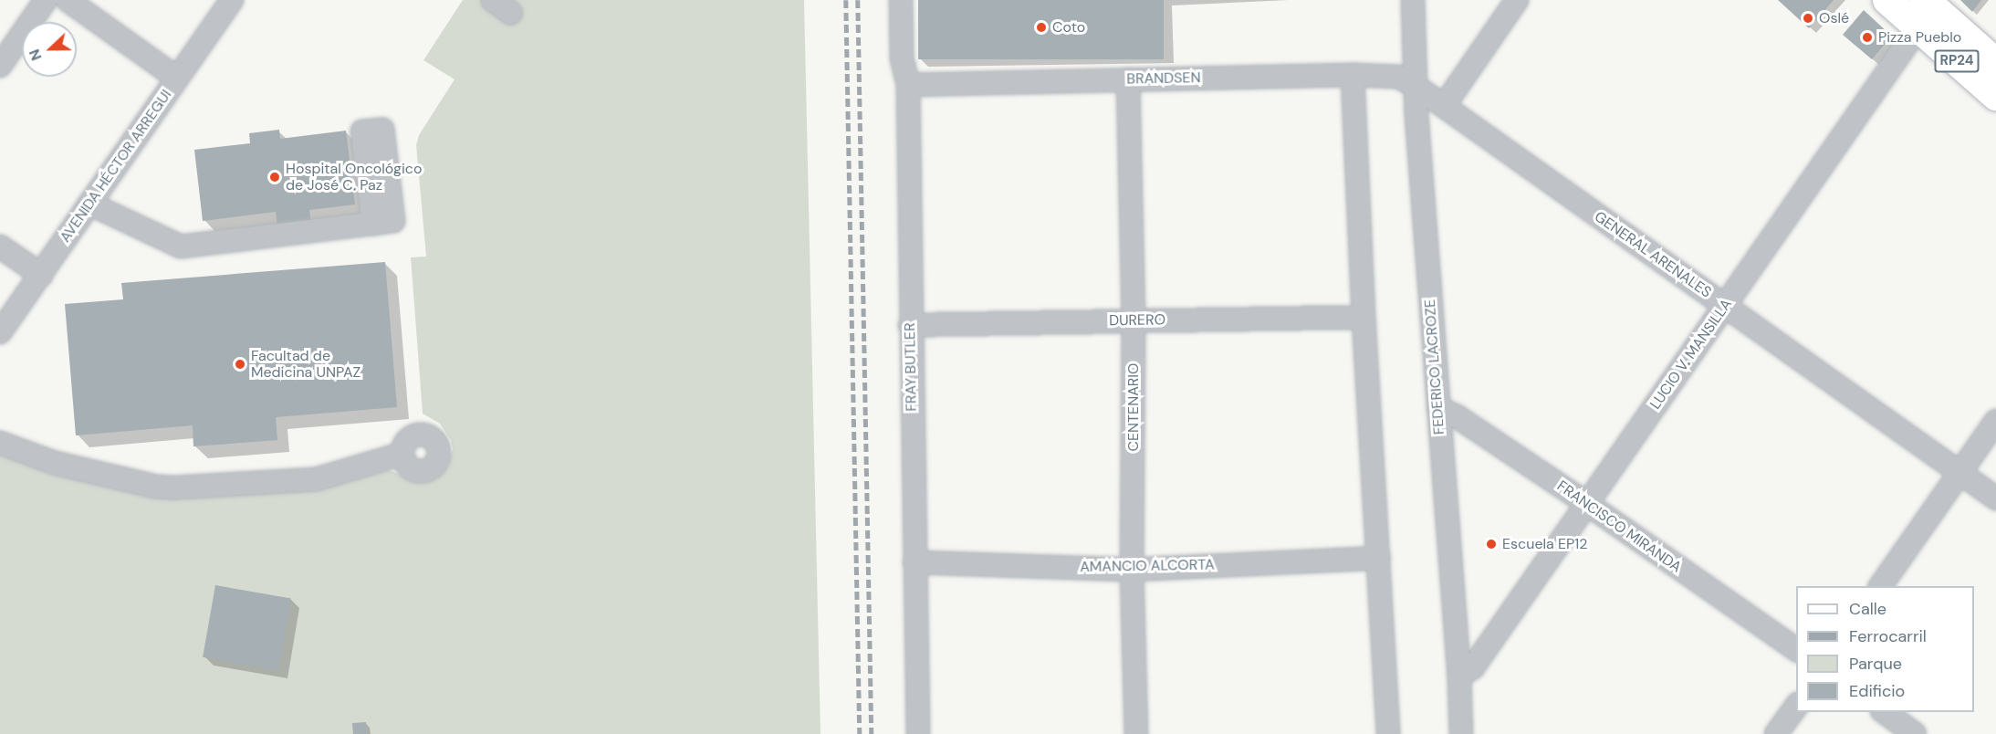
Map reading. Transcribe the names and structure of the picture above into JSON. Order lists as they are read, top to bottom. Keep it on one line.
{"streets":{"main road":["RP24"],"street":["BRANDSEN","AVENIDA HÉCTOR ARREGUI","GENERAL ARENALES","DURERO","LUCIO V. MANSILLA","FRAY BUTLER","FEDERICO LACROZE","CENTENARIO","FRANCISCO MIRANDA","AMANCIO ALCORTA"]},"crossings":[["RP24","LUCIO V. MANSILLA"],["BRANDSEN","GENERAL ARENALES"],["BRANDSEN","FRAY BUTLER"],["BRANDSEN","FEDERICO LACROZE"],["BRANDSEN","CENTENARIO"],["GENERAL ARENALES","LUCIO V. MANSILLA"],["GENERAL ARENALES","FEDERICO LACROZE"],["DURERO","FRAY BUTLER"],["DURERO","CENTENARIO"],["LUCIO V. MANSILLA","FEDERICO LACROZE"],["LUCIO V. MANSILLA","FRANCISCO MIRANDA"],["FRAY BUTLER","AMANCIO ALCORTA"],["FEDERICO LACROZE","FRANCISCO MIRANDA"],["CENTENARIO","AMANCIO ALCORTA"]],"places":["Oslé","Coto","Pizza Pueblo","Hospital Oncológico de José C. Paz","Facultad de Medicina UNPAZ","Escuela EP12"],"legend":["Calle","Ferrocarril","Parque","Edificio"],"north":"left"}
